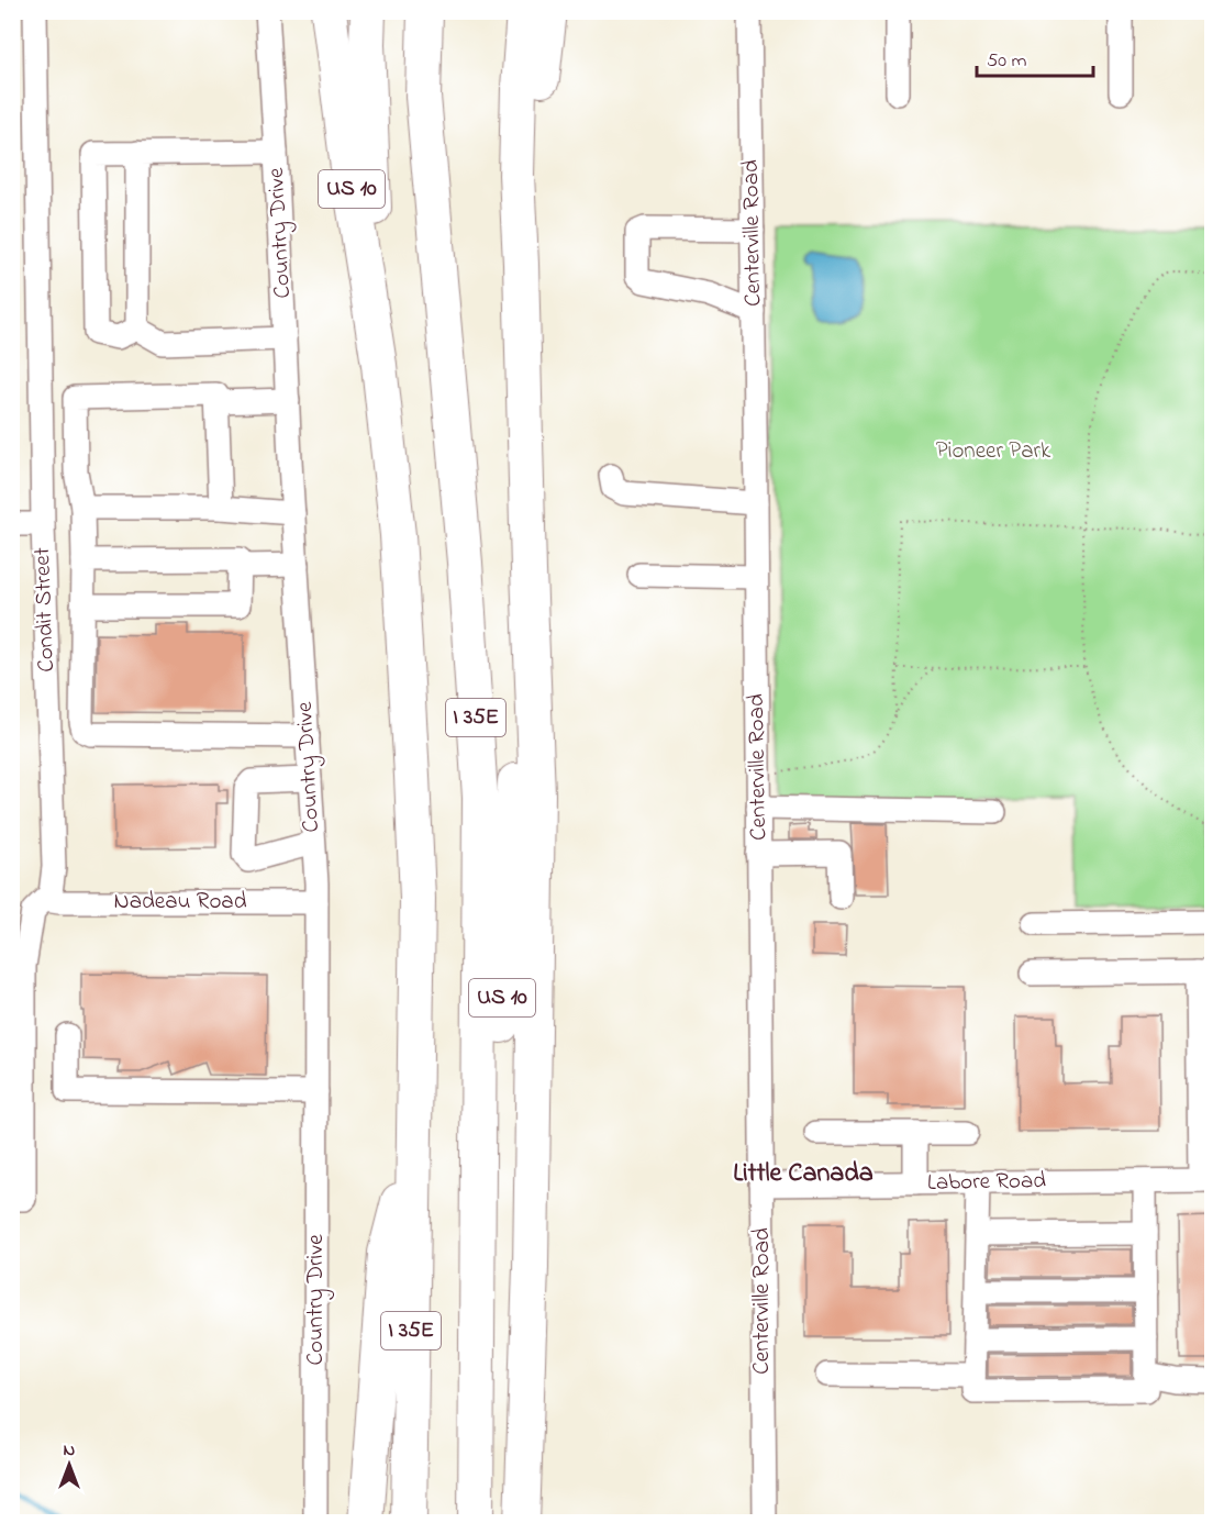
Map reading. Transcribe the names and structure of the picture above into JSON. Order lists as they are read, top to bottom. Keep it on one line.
{"streets":{"highway":["US 10","I 35E"],"street":["Country Drive","Centerville Road","Condit Street","Nadeau Road","Labore Road"]},"crossings":[["US 10","I 35E"],["Country Drive","Nadeau Road"],["Centerville Road","Labore Road"],["Condit Street","Nadeau Road"]],"districts":["Little Canada"],"parks":["Pioneer Park"],"scale_bar":"50 m","north":"top"}
